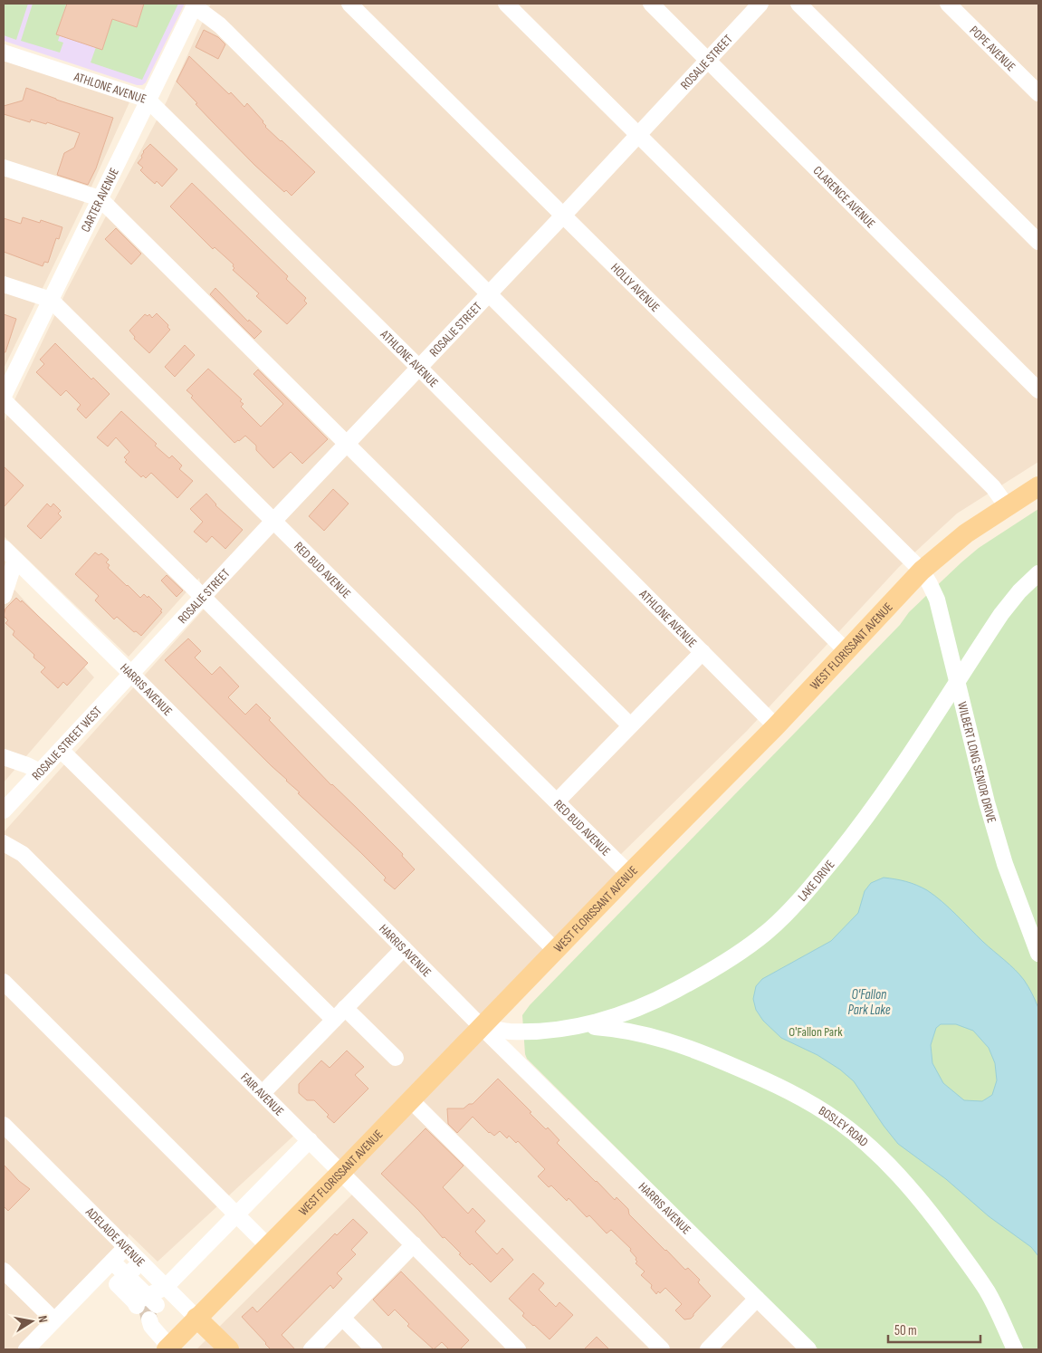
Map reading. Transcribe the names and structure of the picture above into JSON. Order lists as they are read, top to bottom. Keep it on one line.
{"streets":{"main road":["WEST FLORISSANT AVENUE","ADELAIDE AVENUE"],"street":["POPE AVENUE","ROSALIE STREET","ATHLONE AVENUE","CLARENCE AVENUE","CARTER AVENUE","HOLLY AVENUE","RED BUD AVENUE","HARRIS AVENUE","ROSALIE STREET WEST","WILBERT LONG SENIOR DRIVE","LAKE DRIVE","FAIR AVENUE","BOSLEY ROAD"]},"crossings":[["ROSALIE STREET","ATHLONE AVENUE"],["ROSALIE STREET","CLARENCE AVENUE"],["ROSALIE STREET","HOLLY AVENUE"],["ROSALIE STREET","RED BUD AVENUE"],["ROSALIE STREET","HARRIS AVENUE"],["ROSALIE STREET","ROSALIE STREET WEST"],["ATHLONE AVENUE","CARTER AVENUE"],["ATHLONE AVENUE","WEST FLORISSANT AVENUE"],["CARTER AVENUE","RED BUD AVENUE"],["HOLLY AVENUE","WEST FLORISSANT AVENUE"],["HOLLY AVENUE","WILBERT LONG SENIOR DRIVE"],["RED BUD AVENUE","WEST FLORISSANT AVENUE"],["WEST FLORISSANT AVENUE","HARRIS AVENUE"],["WEST FLORISSANT AVENUE","WILBERT LONG SENIOR DRIVE"],["WEST FLORISSANT AVENUE","LAKE DRIVE"],["WEST FLORISSANT AVENUE","FAIR AVENUE"],["WEST FLORISSANT AVENUE","ADELAIDE AVENUE"],["HARRIS AVENUE","ROSALIE STREET WEST"],["HARRIS AVENUE","LAKE DRIVE"],["WILBERT LONG SENIOR DRIVE","LAKE DRIVE"],["LAKE DRIVE","BOSLEY ROAD"]],"water":["O'Fallon Park Lake"],"parks":["O'Fallon Park"],"scale_bar":"50 m","north":"right"}
